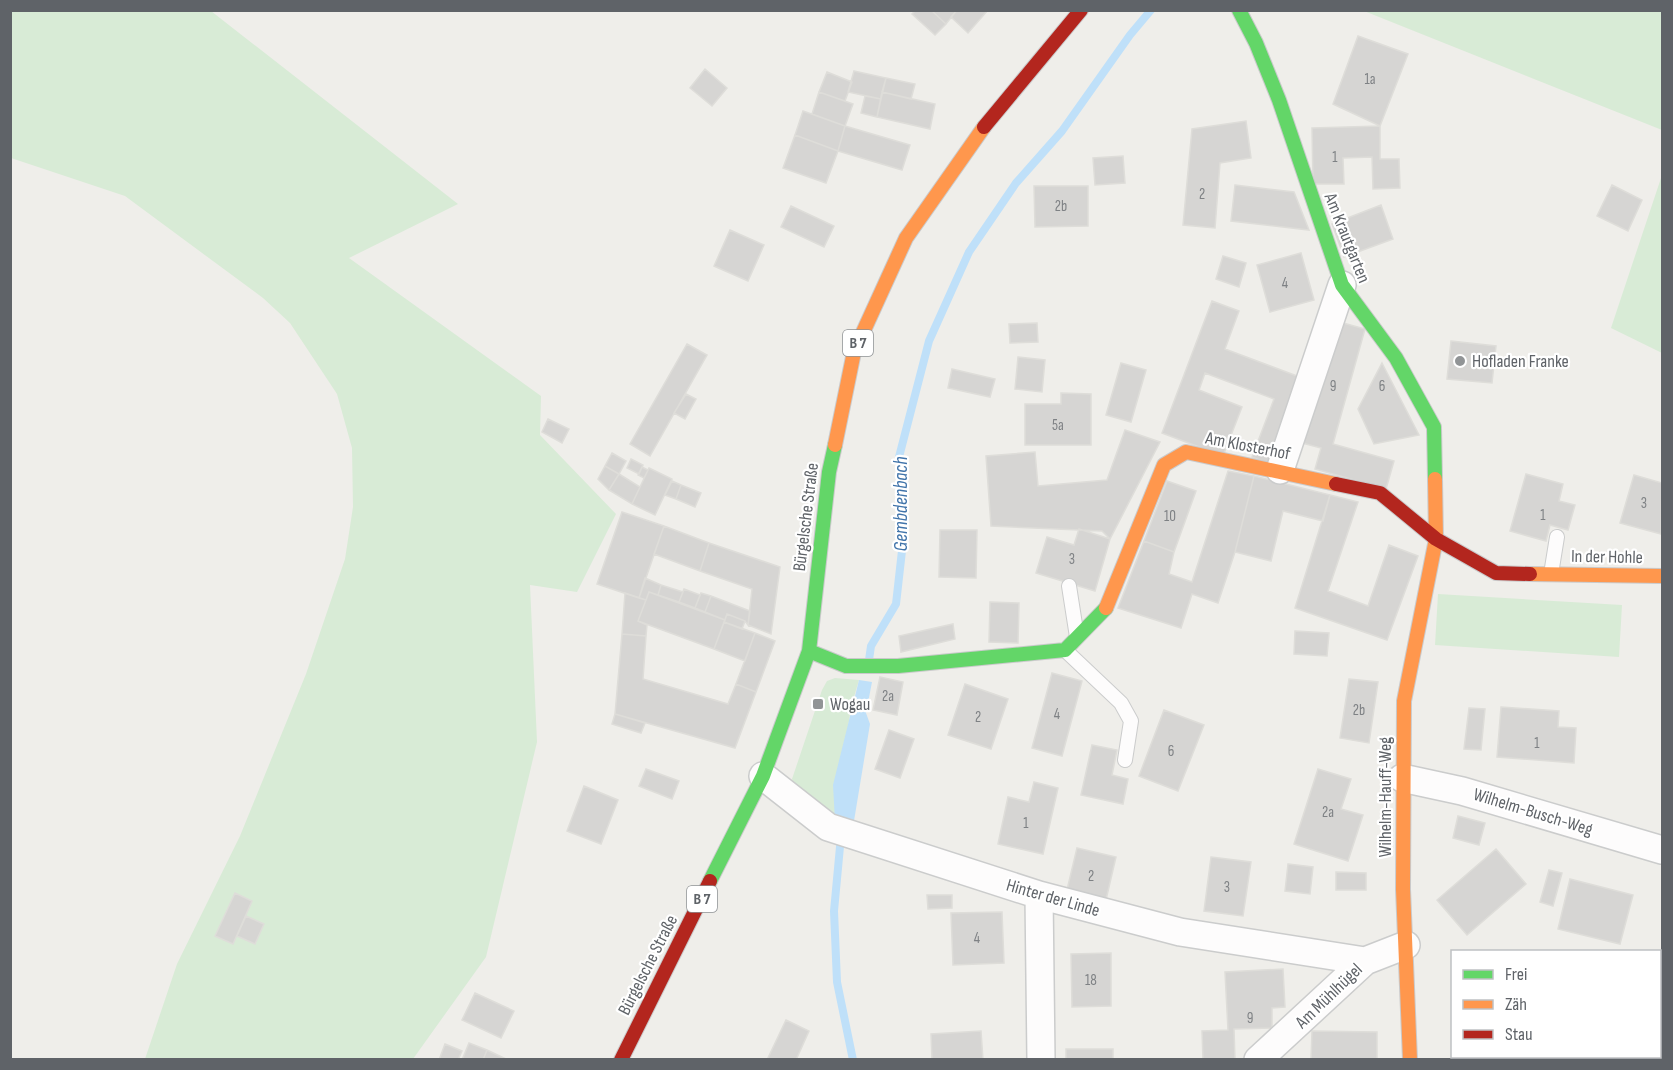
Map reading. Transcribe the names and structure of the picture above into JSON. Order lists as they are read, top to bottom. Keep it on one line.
{"streets":{"street":["Am Krautgarten","B 7","Am Klosterhof","Bürgelsche Straße","In der Hohle","Wilhelm-Hauff-Weg","Wilhelm-Busch-Weg","Hinter der Linde","Am Mühlhügel"]},"crossings":[["Am Krautgarten","Am Klosterhof"],["Am Krautgarten","In der Hohle"],["Am Krautgarten","Wilhelm-Hauff-Weg"],["Am Klosterhof","In der Hohle"],["Am Klosterhof","Wilhelm-Hauff-Weg"],["Bürgelsche Straße","Hinter der Linde"],["In der Hohle","Wilhelm-Hauff-Weg"],["Wilhelm-Hauff-Weg","Wilhelm-Busch-Weg"],["Wilhelm-Hauff-Weg","Am Mühlhügel"],["Hinter der Linde","Am Mühlhügel"]],"water":["Gembdenbach"],"places":{"other":["Hofladen Franke"],"transit":["Wogau"]},"house_numbers":["1a","1","2","2b","4","9","6","5a","3","1","10","3","2a","2b","4","2","1","6","2a","1","2","3","4","18","9"],"legend":["Frei","Zäh","Stau"]}
